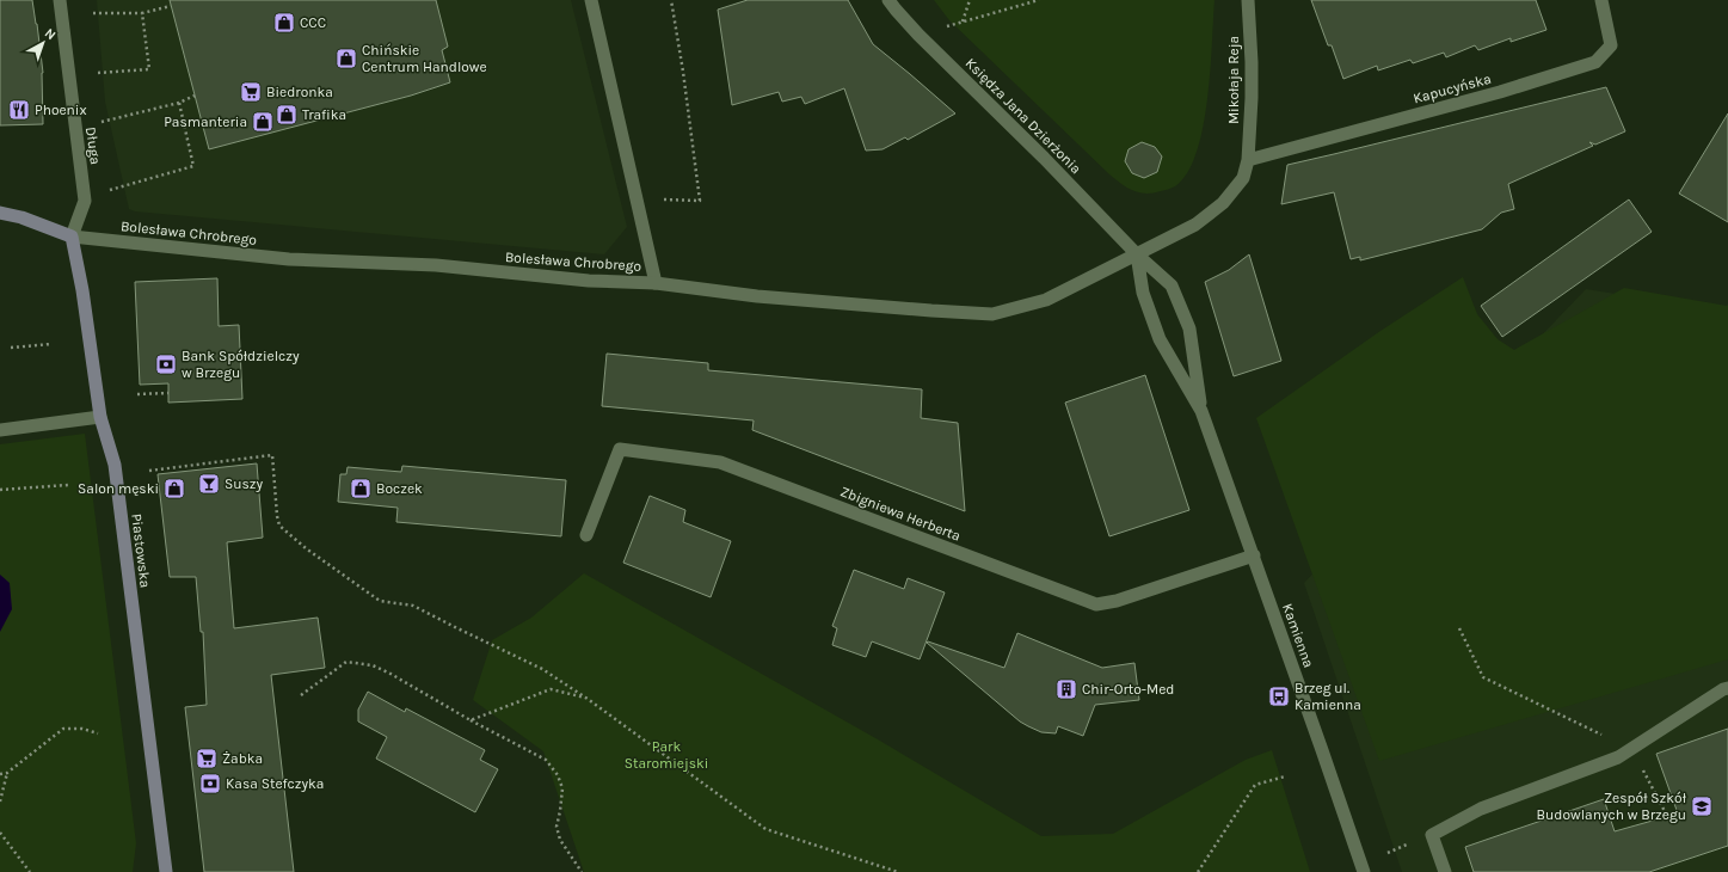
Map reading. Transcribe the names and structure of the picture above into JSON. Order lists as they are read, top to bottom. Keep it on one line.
{"streets":{"main road":["Bolesława Chrobrego","Piastowska"],"street":["Mikołaja Reja","Kapucyńska","Księdza Jana Dzierżonia","Długa","Zbigniewa Herberta","Kamienna"]},"crossings":[["Mikołaja Reja","Kapucyńska"],["Mikołaja Reja","Księdza Jana Dzierżonia"],["Mikołaja Reja","Bolesława Chrobrego"],["Mikołaja Reja","Kamienna"],["Księdza Jana Dzierżonia","Bolesława Chrobrego"],["Księdza Jana Dzierżonia","Kamienna"],["Długa","Bolesława Chrobrego"],["Długa","Piastowska"],["Bolesława Chrobrego","Piastowska"],["Bolesława Chrobrego","Kamienna"],["Zbigniewa Herberta","Kamienna"]],"parks":["Park Staromiejski"],"places":{"shop":["CCC","Chińskie Centrum Handlowe","Trafika","Pasmanteria","Salon męski","Boczek"],"supermarket":["Biedronka","Żabka"],"restaurant":["Phoenix"],"bank":["Bank Spółdzielczy w Brzegu","Kasa Stefczyka"],"bar":["Suszy"],"building":["Chir-Orto-Med"],"bus stop":["Brzeg ul. Kamienna"],"school or university":["Zespół Szkół Budowlanych w Brzegu"]},"north":"top right"}
